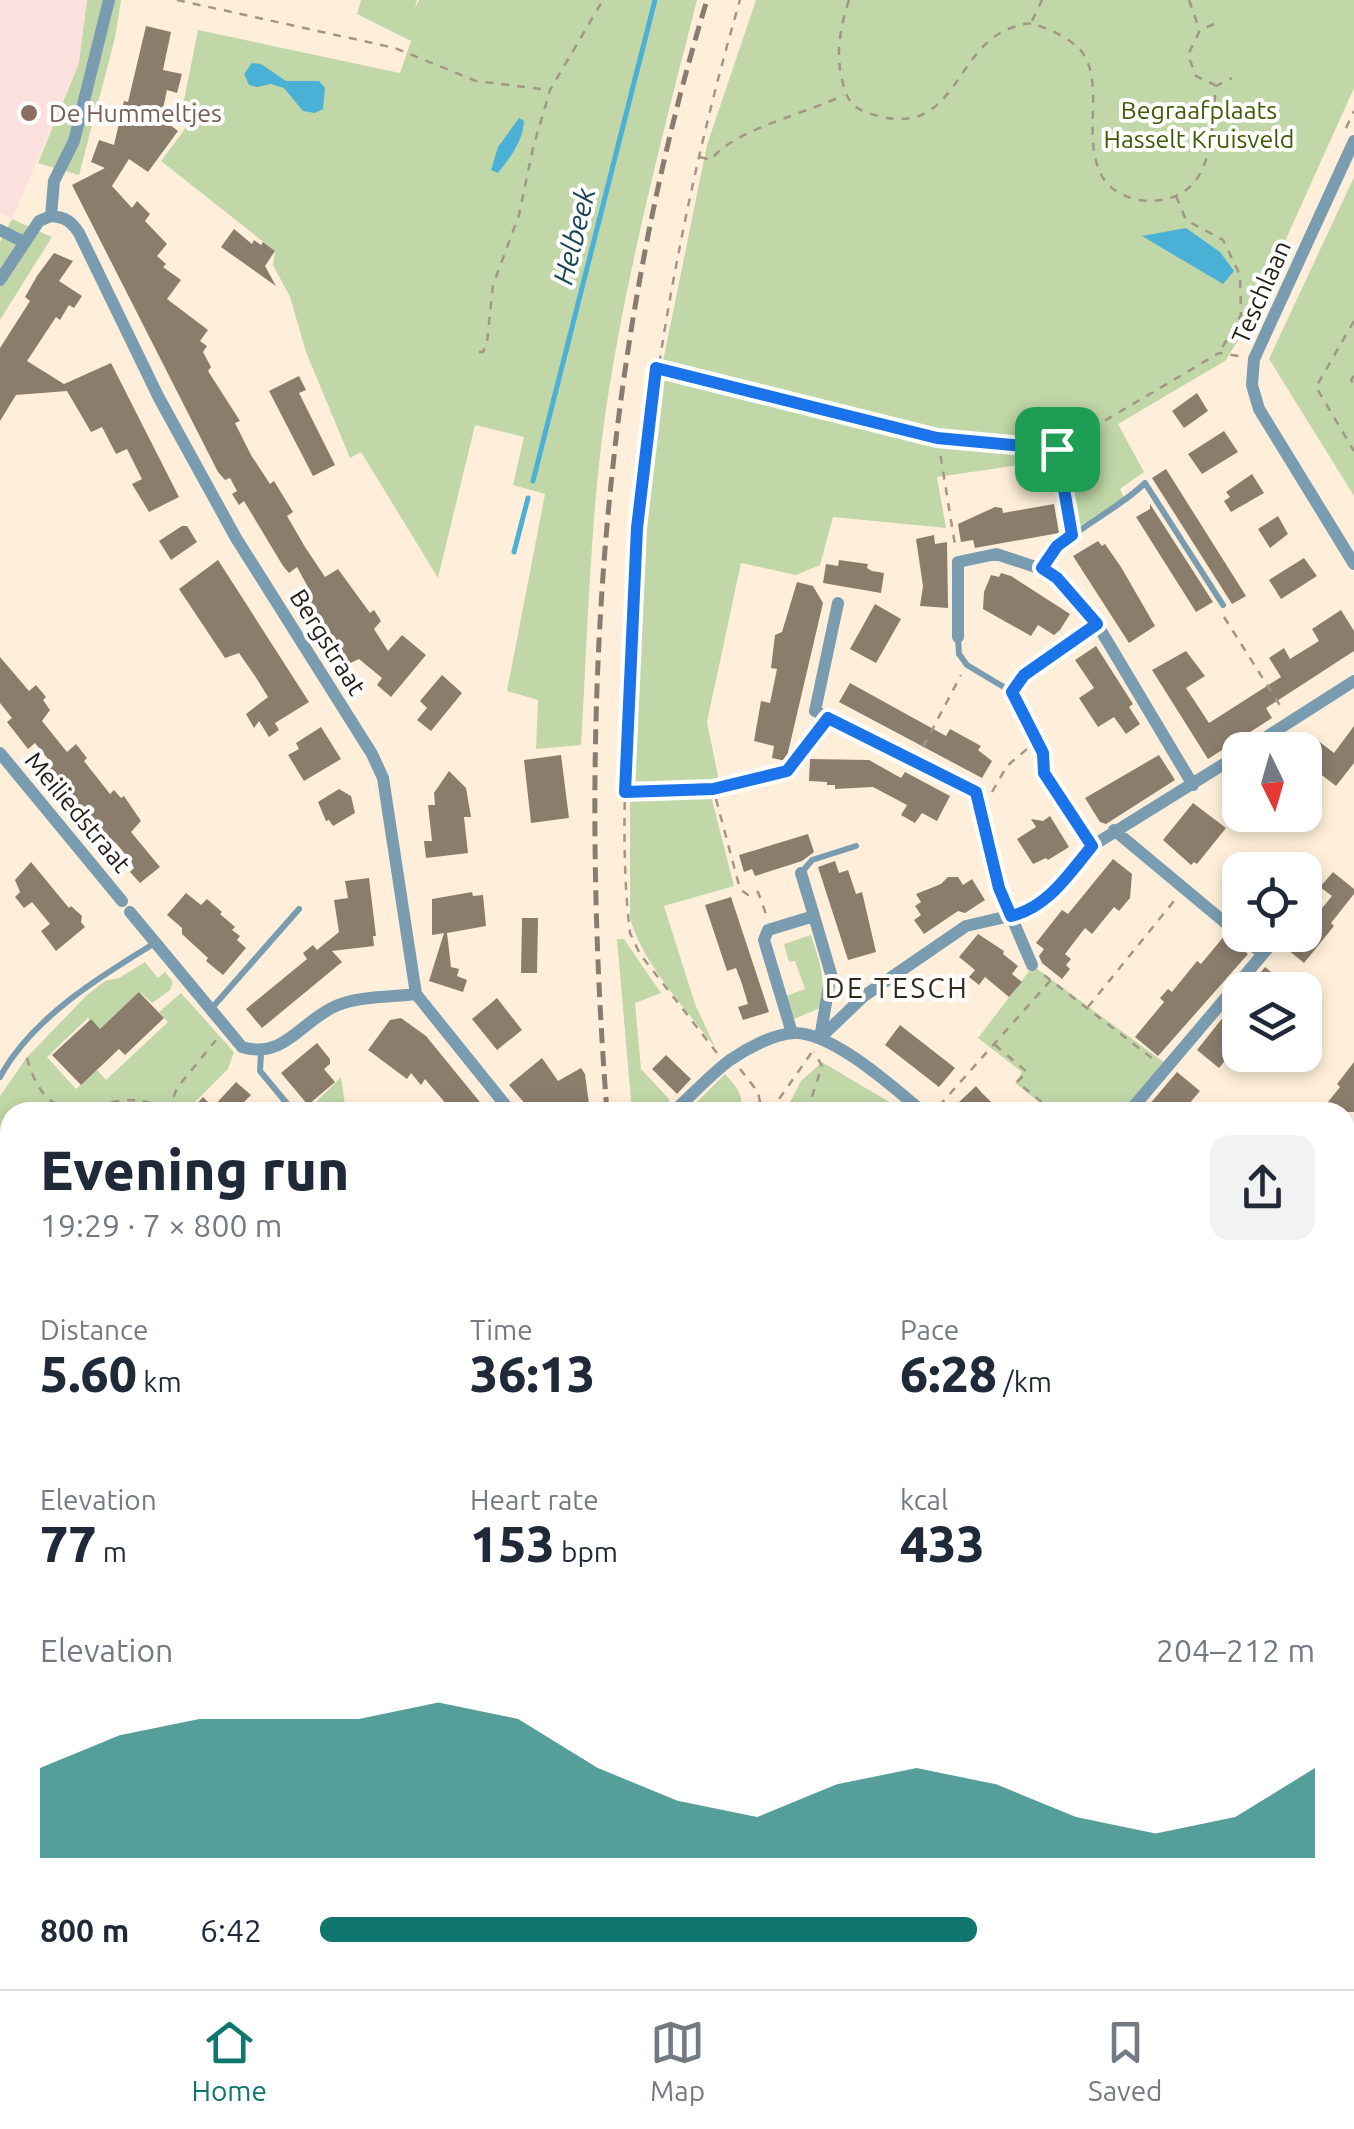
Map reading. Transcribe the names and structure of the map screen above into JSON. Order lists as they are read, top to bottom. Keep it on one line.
{"streets":{"street":["Teschlaan","Bergstraat","Meiliedstraat"]},"districts":["DE TESCH"],"water":["Helbeek"],"parks":["Begraafplaats Hasselt Kruisveld"],"places":["De Hummeltjes"],"north":"bottom","page":{"heading":["Evening run","19:29 · 7 × 800 m"],"stats":[["Distance","5.60 km"],["Time","36:13"],["Pace","6:28 /km"],["Elevation","77 m"],["Heart rate","153 bpm"],["kcal","433"]],"chart":["Elevation","204–212 m"],"list":[{"name":"800 m","note":"6:42"}],"tabs":["Home","Map","Saved"]}}
